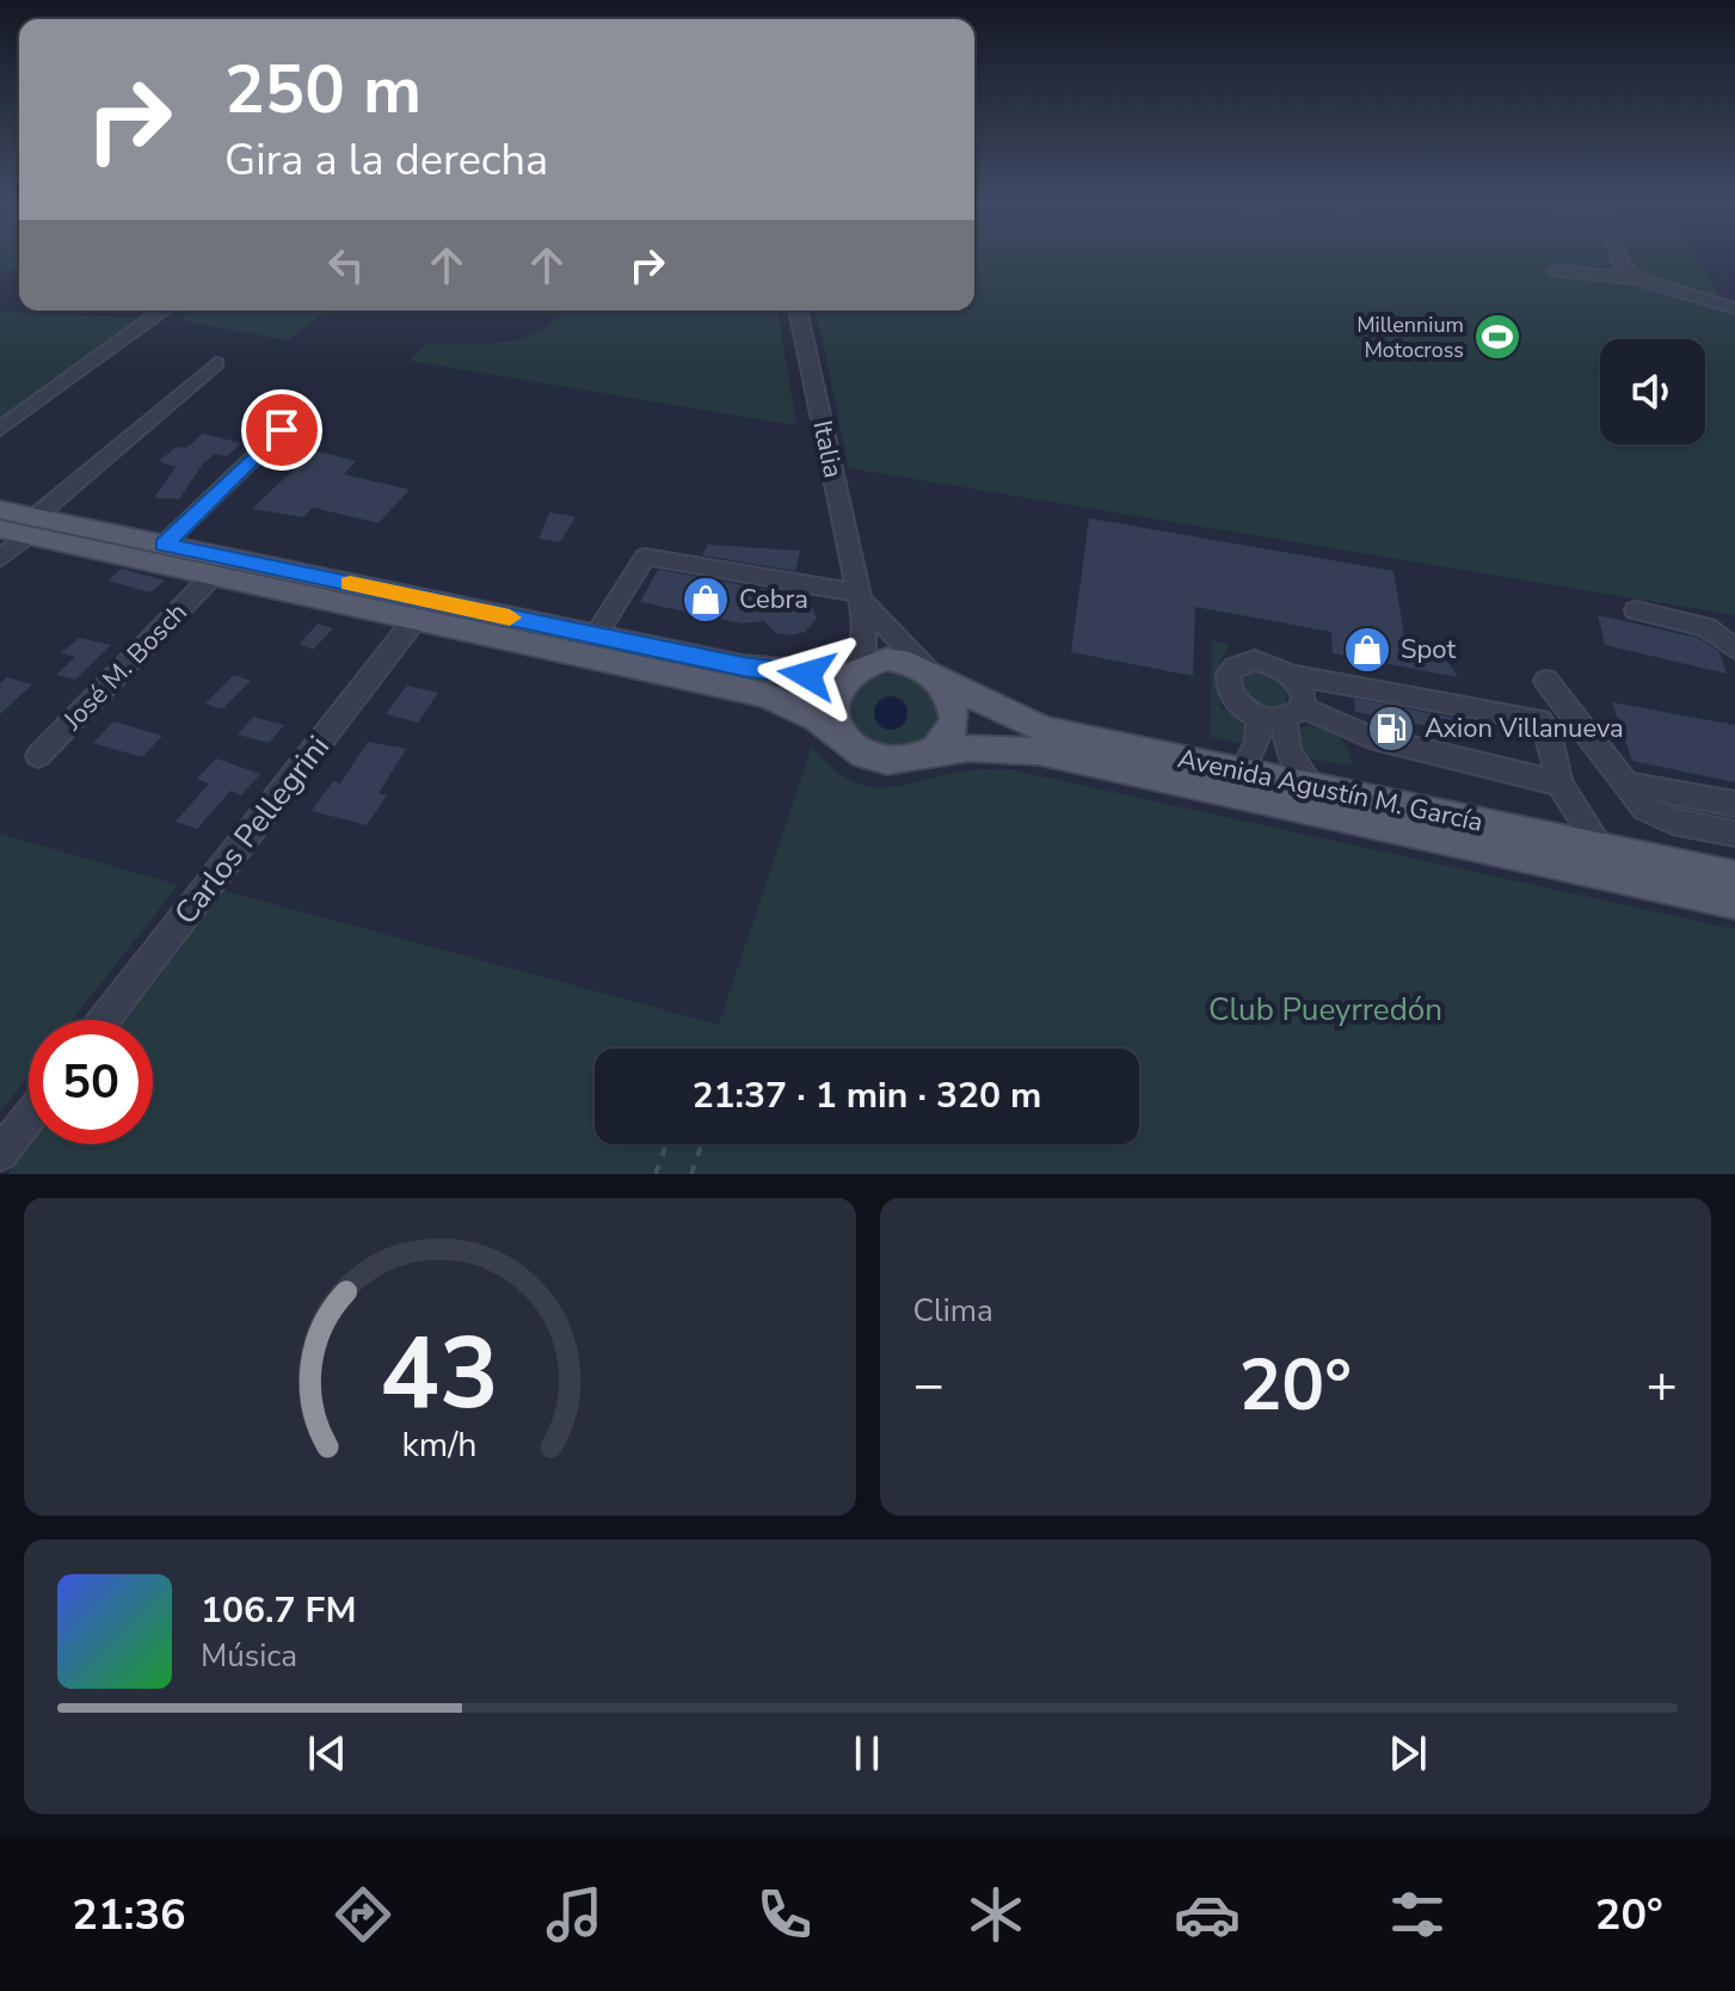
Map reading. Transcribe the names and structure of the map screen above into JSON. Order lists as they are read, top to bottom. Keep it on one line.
{"streets":{"main road":["Avenida Agustín M. García"],"street":["Italia","José M. Bosch","Carlos Pellegrini"]},"crossings":[["Italia","Avenida Agustín M. García"]],"parks":["Club Pueyrredón"],"places":{"sports":["Millennium Motocross"],"shop":["Cebra","Spot"],"fuel station":["Axion Villanueva"]},"page":{"turn":["250 m","Gira a la derecha"],"limit":"50","trip":"21:37 · 1 min · 320 m","tile":"Clima","heat":["−","20°","+"],"song":["106.7 FM","Música"],"tabs":["21:36","20°"],"gauge":["43","km/h"]}}
